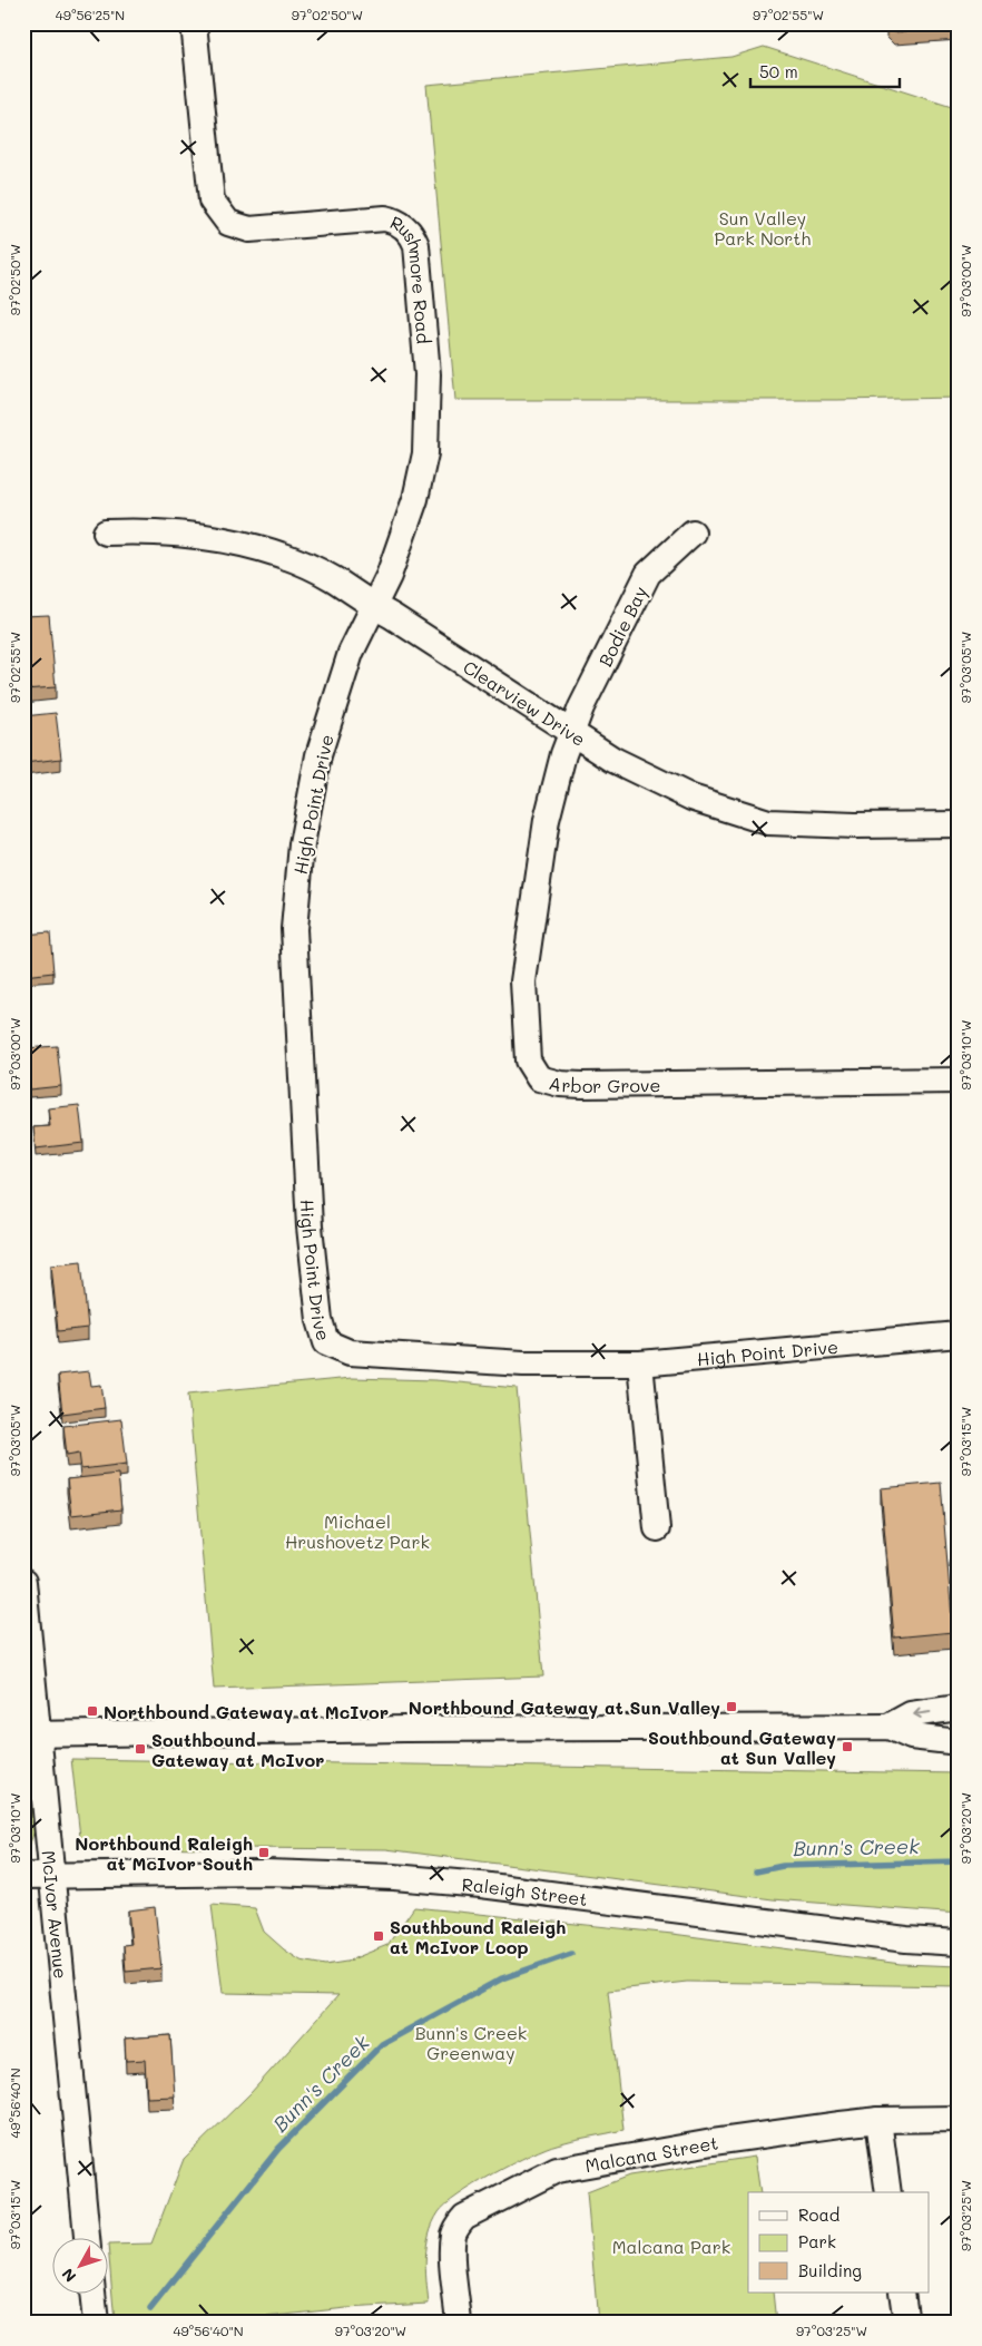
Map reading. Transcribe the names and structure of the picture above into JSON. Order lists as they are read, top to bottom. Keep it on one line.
{"streets":{"street":["Rushmore Road","Bodie Bay","Clearview Drive","High Point Drive","Arbor Grove","Raleigh Street","McIvor Avenue","Malcana Street"]},"crossings":[["Rushmore Road","Clearview Drive"],["Rushmore Road","High Point Drive"],["Bodie Bay","Clearview Drive"],["Bodie Bay","Arbor Grove"],["Clearview Drive","High Point Drive"],["Clearview Drive","Arbor Grove"],["Raleigh Street","McIvor Avenue"]],"water":["Bunn's Creek"],"parks":["Sun Valley Park North","Michael Hrushovetz Park","Bunn's Creek Greenway","Malcana Park"],"places":{"transit":["Northbound Gateway at Sun Valley","Northbound Gateway at McIvor","Southbound Gateway at Sun Valley","Southbound Gateway at McIvor","Northbound Raleigh at McIvor South","Southbound Raleigh at McIvor Loop"]},"legend":["Road","Park","Building"],"scale_bar":"50 m","north":"bottom left","coordinates":["49°56'25\"N","97°02'50\"W","97°02'55\"W","97°03'00\"W","97°03'05\"W","97°03'10\"W","97°03'15\"W","97°03'20\"W","49°56'40\"N","97°03'25\"W"]}
